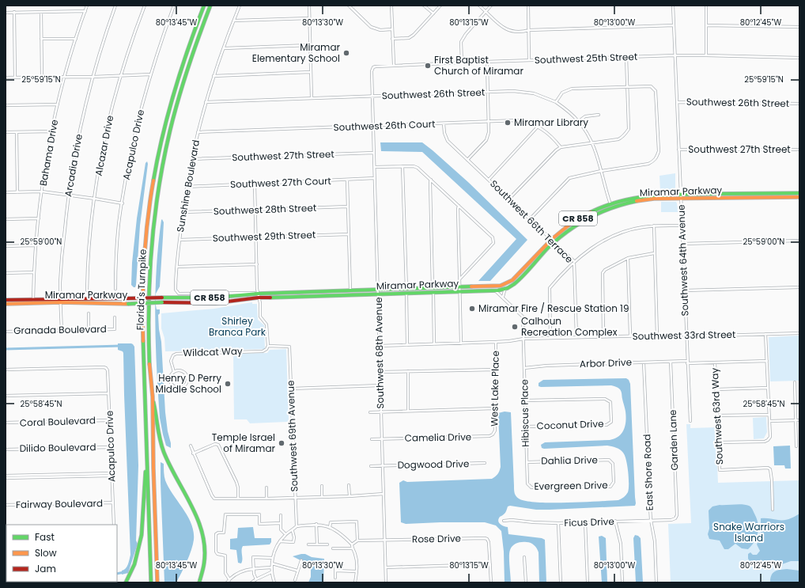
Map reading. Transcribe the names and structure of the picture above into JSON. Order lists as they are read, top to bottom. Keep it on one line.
{"streets":{"main road":["Miramar Parkway","CR 858","Florida's Turnpike"],"street":["Southwest 25th Street","Southwest 26th Street","Southwest 26th Court","Acapulco Drive","Alcazar Drive","Southwest 27th Street","Bahama Drive","Arcadia Drive","Southwest 27th Court","Sunshine Boulevard","Southwest 28th Street","Southwest 66th Terrace","Southwest 29th Street","Southwest 64th Avenue","Granada Boulevard","Southwest 33rd Street","Wildcat Way","Southwest 68th Avenue","Arbor Drive","West Lake Place","Hibiscus Place","Southwest 63rd Way","Coral Boulevard","Coconut Drive","Southwest 69th Avenue","Camelia Drive","Garden Lane","Dilido Boulevard","Dahlia Drive","Dogwood Drive","East Shore Road","Evergreen Drive","Fairway Boulevard","Ficus Drive","Rose Drive"]},"crossings":[["Southwest 25th Street","Southwest 64th Avenue"],["Southwest 25th Street","Southwest 68th Avenue"],["Southwest 26th Street","Sunshine Boulevard"],["Southwest 26th Street","Miramar Parkway"],["Southwest 26th Street","Southwest 64th Avenue"],["Southwest 26th Street","Southwest 68th Avenue"],["Southwest 26th Court","Sunshine Boulevard"],["Southwest 26th Court","Southwest 66th Terrace"],["Southwest 26th Court","Southwest 68th Avenue"],["Acapulco Drive","Coral Boulevard"],["Acapulco Drive","Dilido Boulevard"],["Acapulco Drive","Fairway Boulevard"],["Southwest 27th Street","Sunshine Boulevard"],["Southwest 27th Street","Southwest 64th Avenue"],["Southwest 27th Street","Southwest 68th Avenue"],["Bahama Drive","Miramar Parkway"],["Arcadia Drive","Miramar Parkway"],["Arcadia Drive","Granada Boulevard"],["Southwest 27th Court","Sunshine Boulevard"],["Southwest 27th Court","Southwest 68th Avenue"],["Sunshine Boulevard","Miramar Parkway"],["Sunshine Boulevard","Southwest 28th Street"],["Sunshine Boulevard","Southwest 29th Street"],["Miramar Parkway","Southwest 66th Terrace"],["Miramar Parkway","Southwest 64th Avenue"],["Miramar Parkway","Southwest 68th Avenue"],["Miramar Parkway","Hibiscus Place"],["Southwest 66th Terrace","Southwest 33rd Street"],["Southwest 64th Avenue","Southwest 33rd Street"],["Southwest 64th Avenue","Arbor Drive"],["Southwest 33rd Street","Southwest 68th Avenue"],["Southwest 33rd Street","West Lake Place"],["Southwest 33rd Street","Hibiscus Place"],["Wildcat Way","Southwest 69th Avenue"],["Southwest 68th Avenue","Camelia Drive"],["Southwest 68th Avenue","Dogwood Drive"],["Southwest 68th Avenue","Rose Drive"],["Arbor Drive","Hibiscus Place"],["Arbor Drive","Southwest 63rd Way"],["Arbor Drive","Garden Lane"],["Arbor Drive","East Shore Road"],["West Lake Place","Camelia Drive"],["Hibiscus Place","Coconut Drive"],["Hibiscus Place","Dahlia Drive"],["Hibiscus Place","Evergreen Drive"],["Garden Lane","Ficus Drive"],["Dahlia Drive","Evergreen Drive"],["East Shore Road","Ficus Drive"]],"parks":["Shirley Branca Park","Snake Warriors Island"],"places":["Miramar Elementary School","First Baptist Church of Miramar","Miramar Library","Miramar Fire / Rescue Station 19","Calhoun Recreation Complex","Henry D Perry Middle School","Temple Israel of Miramar"],"legend":["Fast","Slow","Jam"],"coordinates":["80°13'45\"W","80°13'30\"W","80°13'15\"W","80°13'00\"W","80°12'45\"W","25°59'15\"N","25°59'00\"N","25°58'45\"N"]}
